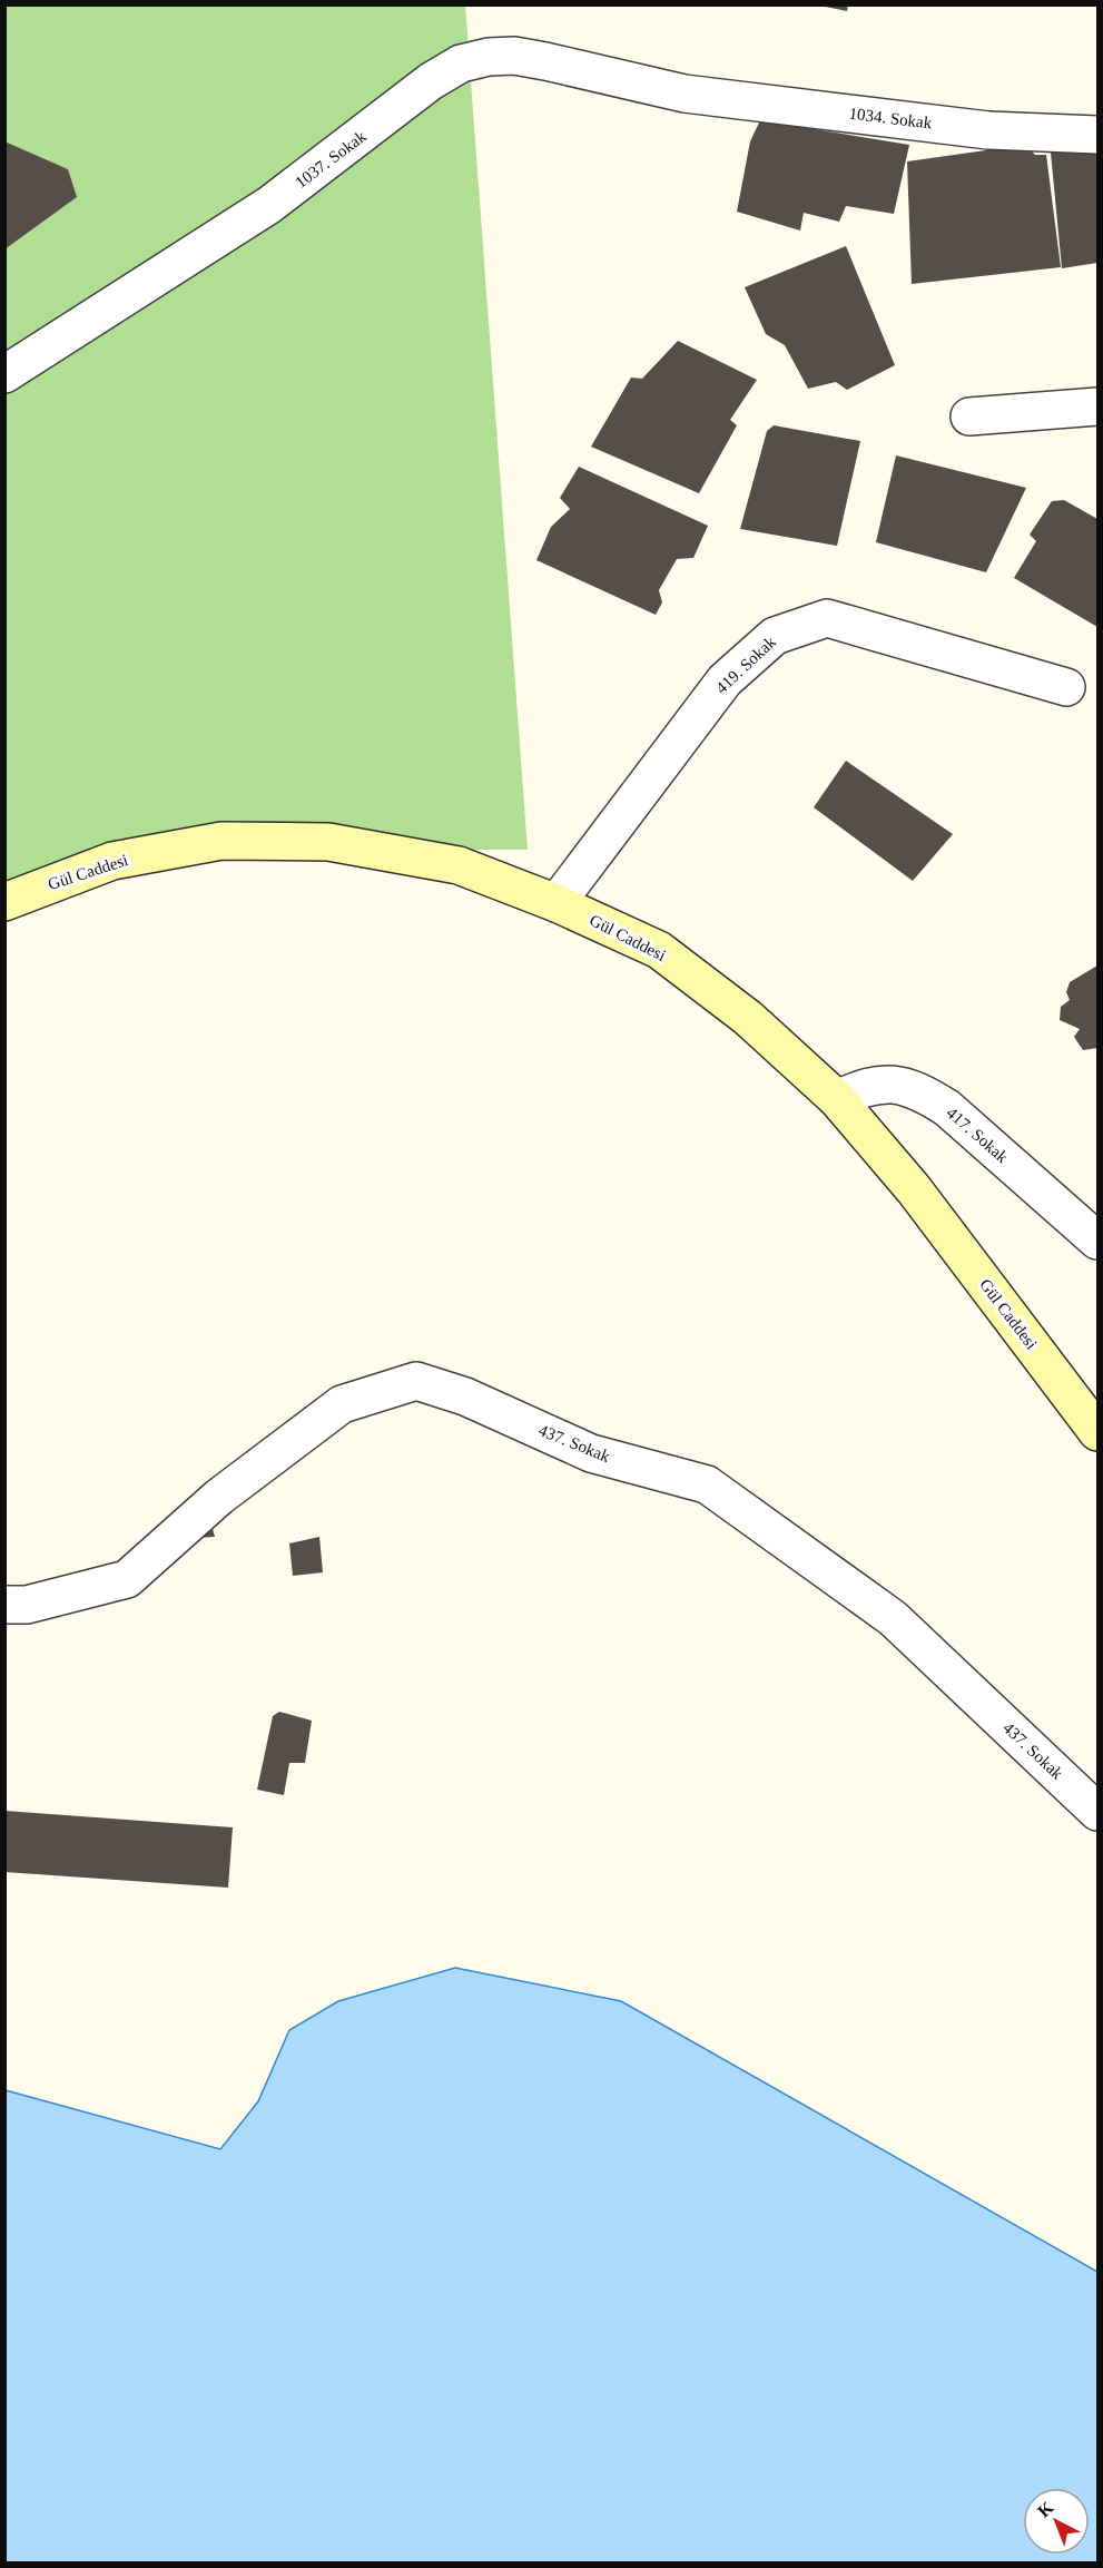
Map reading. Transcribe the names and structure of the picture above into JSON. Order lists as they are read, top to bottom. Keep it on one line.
{"streets":{"main road":["Gül Caddesi"],"street":["1034. Sokak","1037. Sokak","419. Sokak","417. Sokak","437. Sokak"]},"crossings":[["1034. Sokak","1037. Sokak"],["419. Sokak","Gül Caddesi"],["Gül Caddesi","417. Sokak"]],"north":"top left"}
